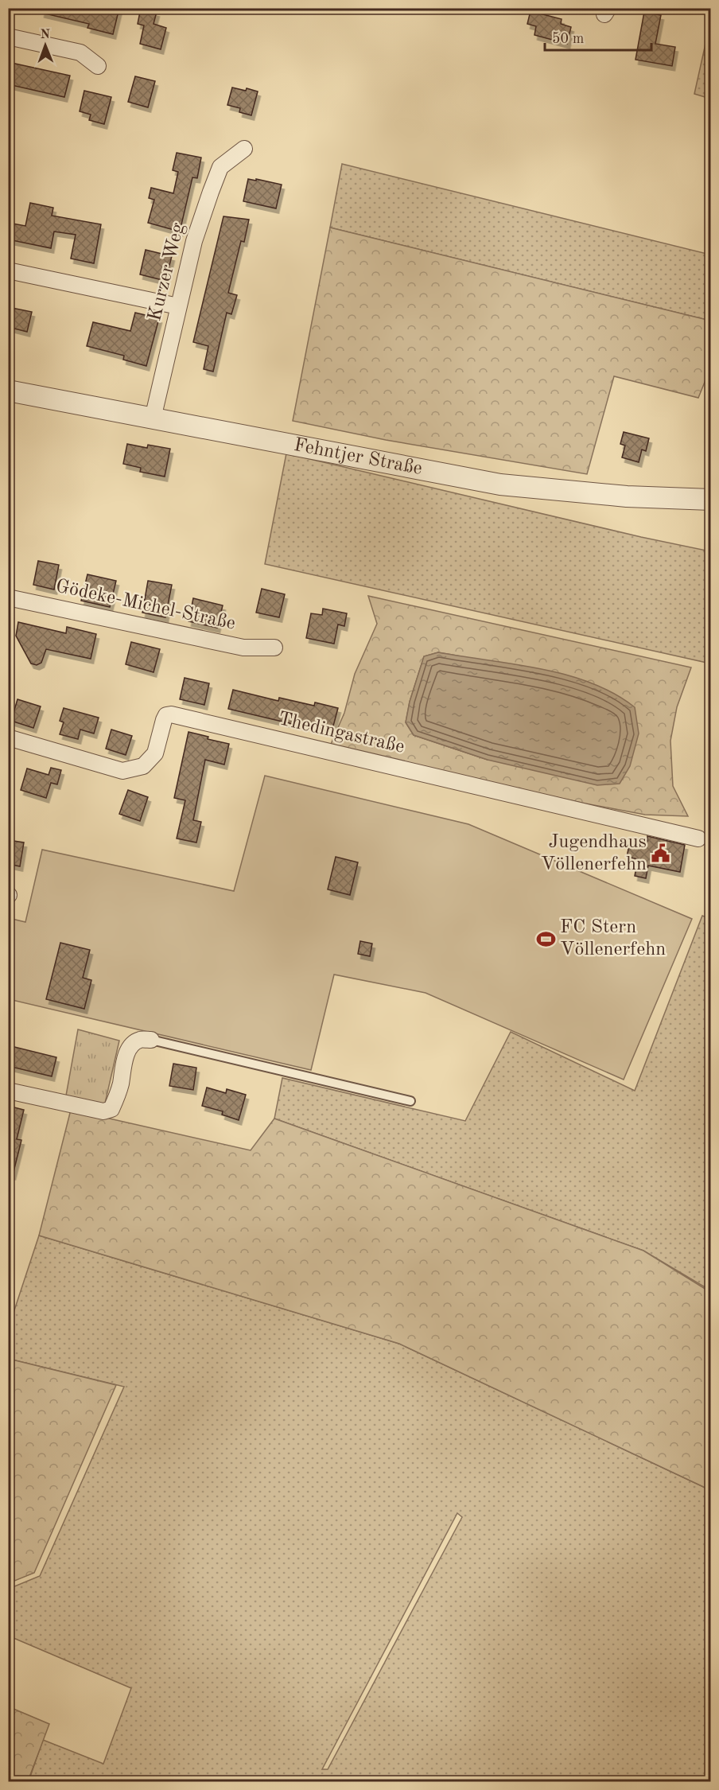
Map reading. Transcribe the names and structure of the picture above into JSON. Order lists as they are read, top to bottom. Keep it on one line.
{"streets":{"street":["Kurzer Weg","Fehntjer Straße","Gödeke-Michel-Straße","Thedingastraße"]},"crossings":[["Kurzer Weg","Fehntjer Straße"]],"places":{"public building":["Jugendhaus Völlenerfehn"],"sports":["FC Stern Völlenerfehn"]},"scale_bar":"50 m","north":"top"}
